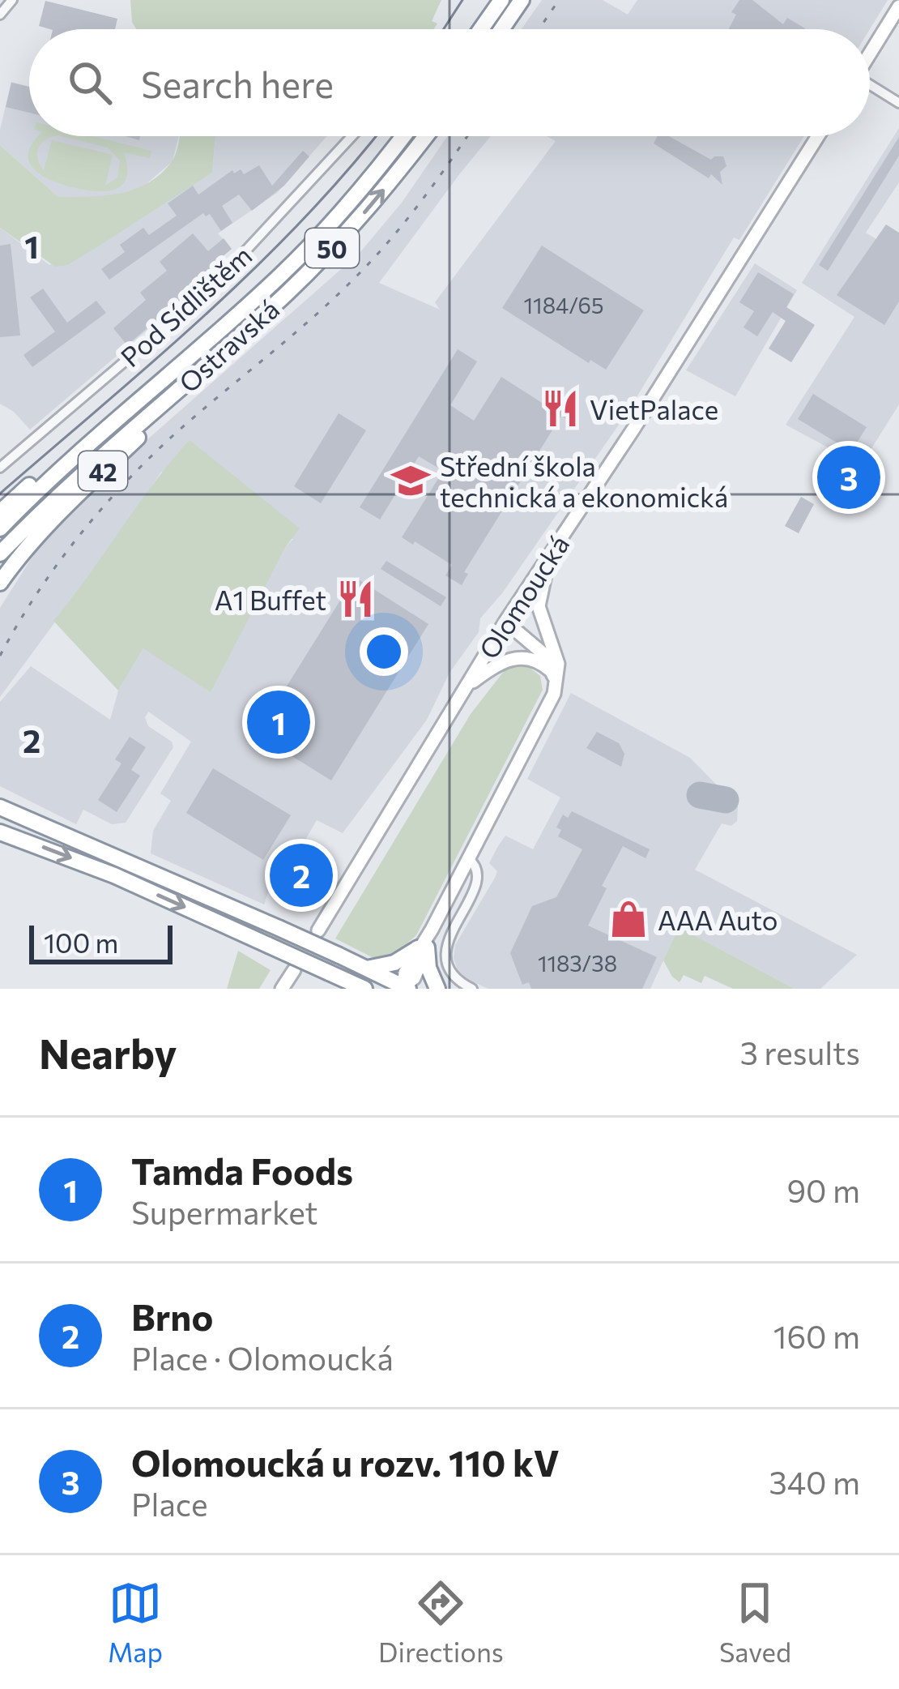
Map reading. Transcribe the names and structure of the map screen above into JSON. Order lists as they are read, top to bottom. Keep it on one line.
{"streets":{"highway":["50","Ostravská","42"],"main road":["Olomoucká"],"street":["Pod Sídlištěm"]},"crossings":[["Ostravská","42"]],"places":{"restaurant":["VietPalace","A1 Buffet"],"school or university":["Střední škola technická a ekonomická"],"shop":["AAA Auto"]},"house_numbers":["1184/65","1183/38"],"scale_bar":"100 m","page":{"search":"Search here","pins":["3","1","2"],"scale":"100 m","heading":["Nearby","3 results"],"list":[{"mark":"1","name":"Tamda Foods","note":"Supermarket","value":"90 m"},{"mark":"2","name":"Brno","note":"Place · Olomoucká","value":"160 m"},{"mark":"3","name":"Olomoucká u rozv. 110 kV","note":"Place","value":"340 m"}],"nav":["Map","Directions","Saved"]},"grid":{"rows":["1","2"]}}
